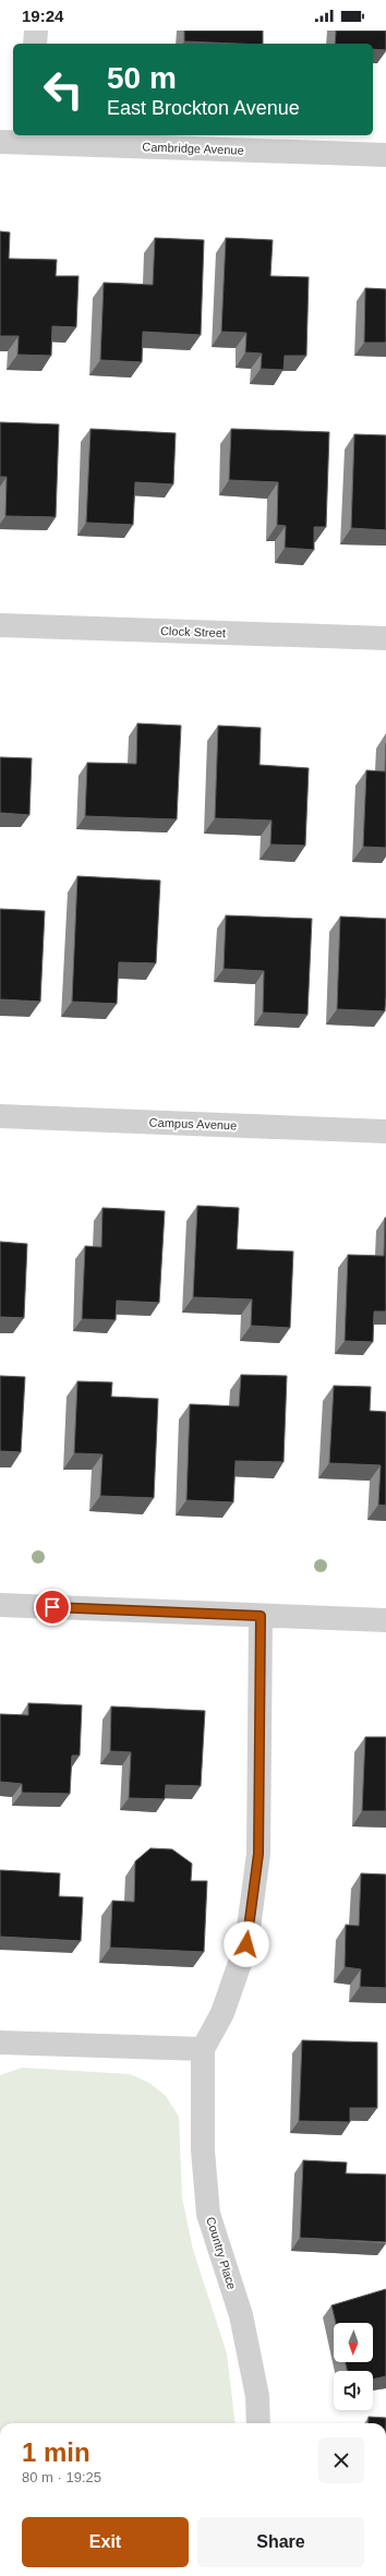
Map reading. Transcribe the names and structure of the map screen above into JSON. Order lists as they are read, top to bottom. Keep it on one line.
{"streets":{"street":["Cambridge Avenue","Clock Street","Campus Avenue","Country Place"]},"north":"bottom","page":{"status":"19:24","turn":["50 m","East Brockton Avenue"],"heading":["1 min","80 m · 19:25"],"buttons":["Exit","Share"]}}
